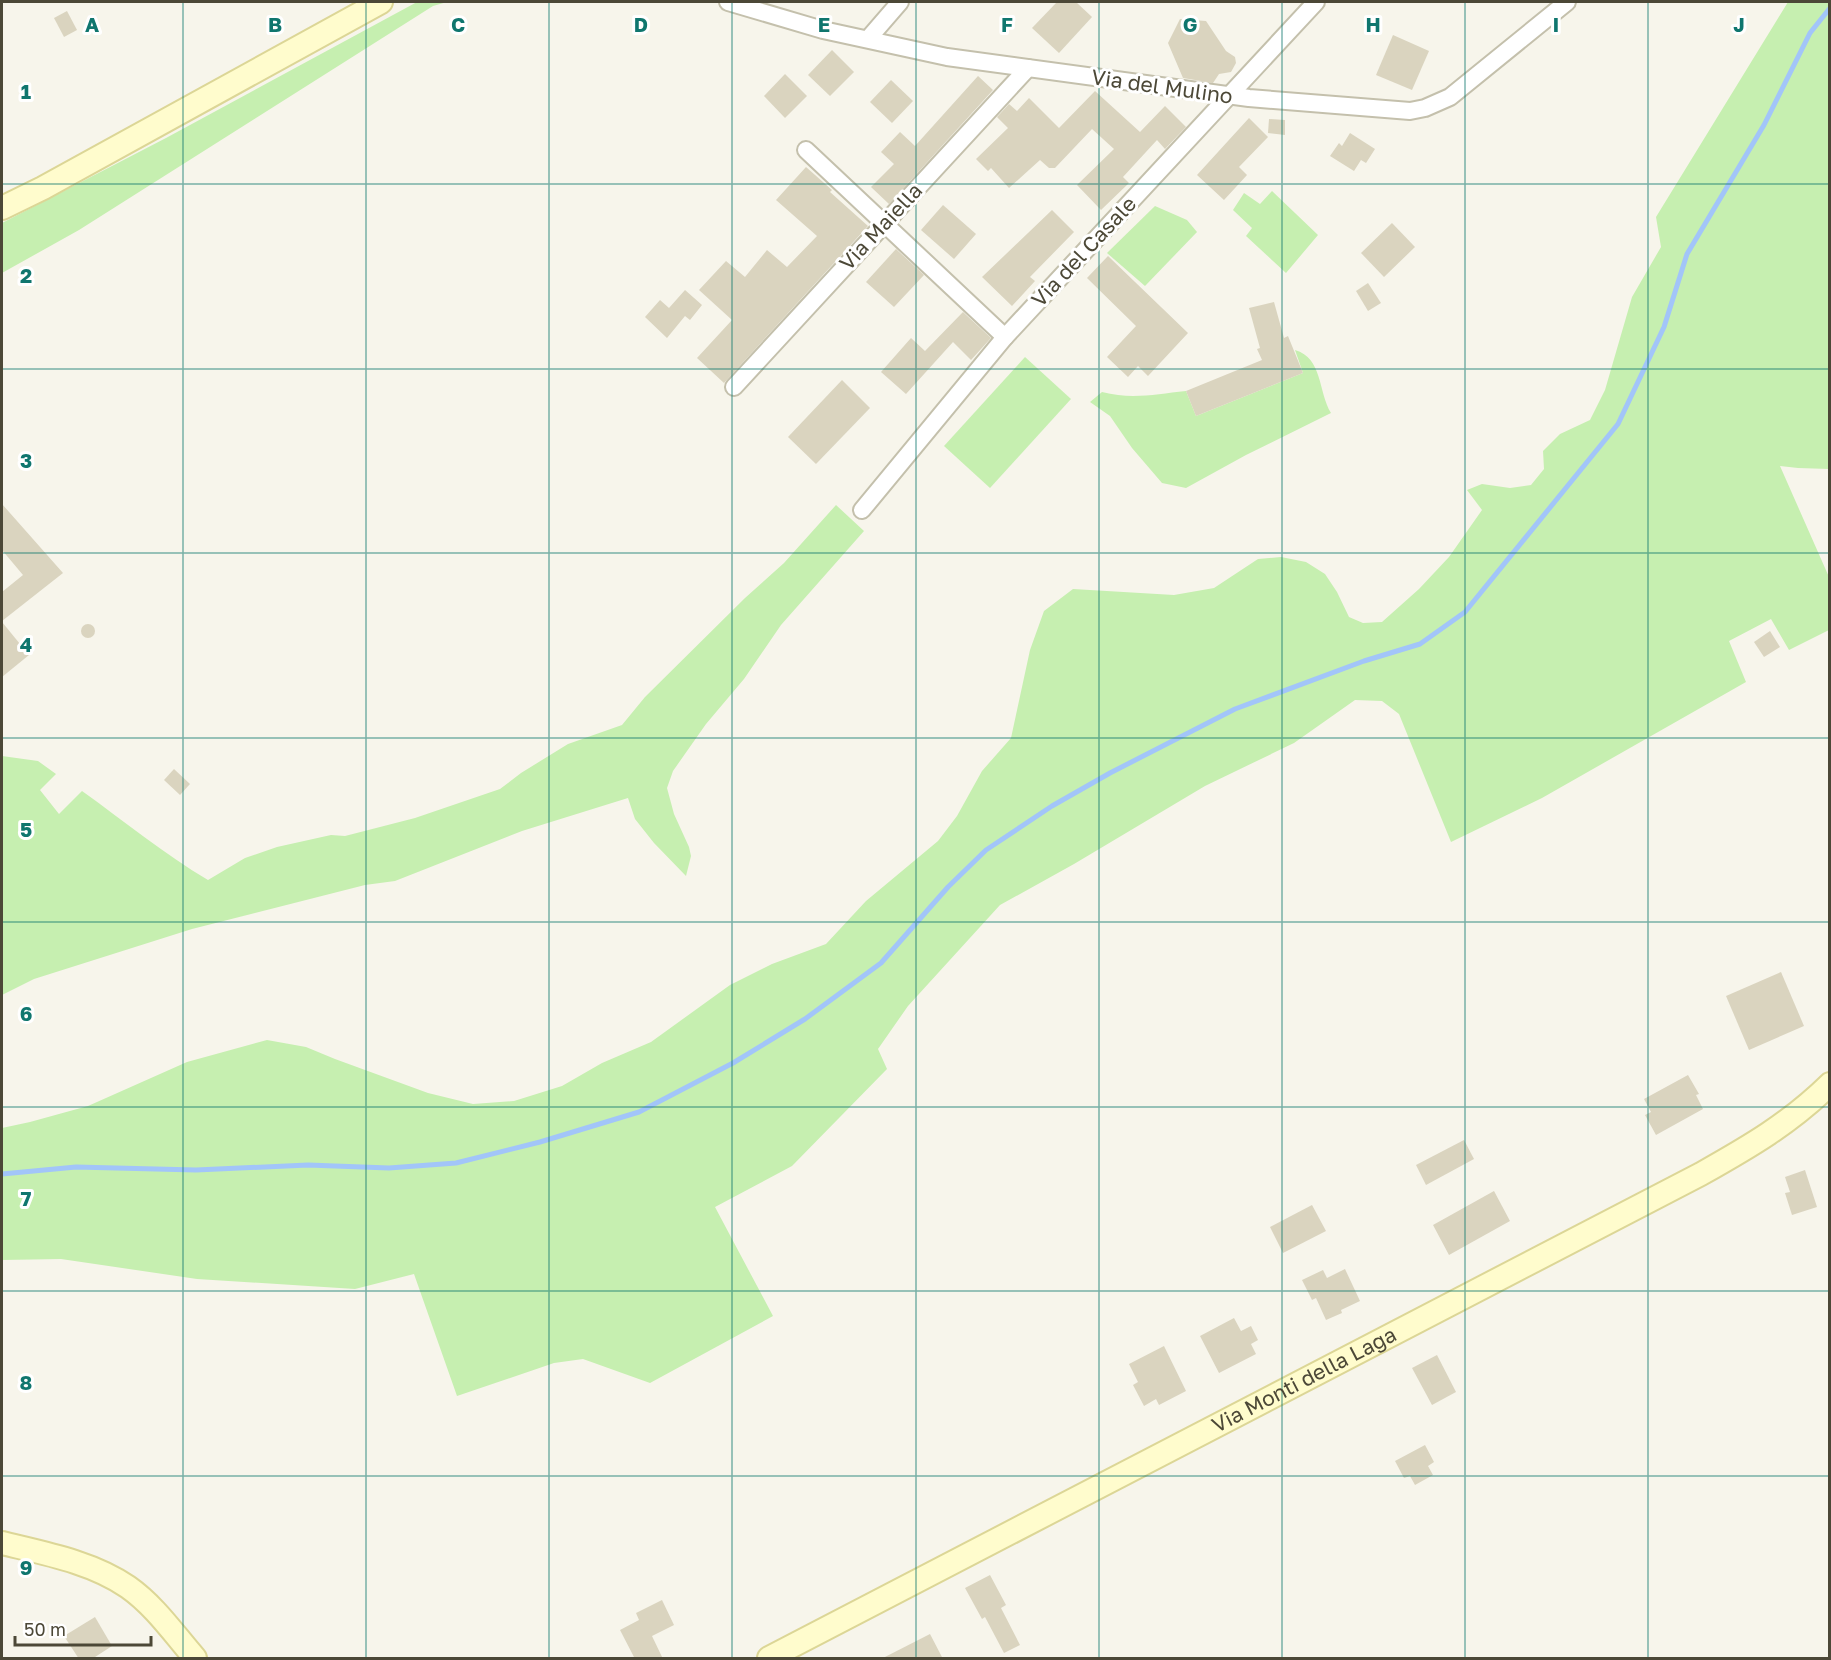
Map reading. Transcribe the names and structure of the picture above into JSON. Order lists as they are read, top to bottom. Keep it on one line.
{"streets":{"street":["Via del Mulino","Via Maiella","Via del Casale","Via Monti della Laga"]},"crossings":[["Via del Mulino","Via Maiella"],["Via del Mulino","Via del Casale"]],"scale_bar":"50 m","grid":{"columns":["A","B","C","D","E","F","G","H","I","J"],"rows":["1","2","3","4","5","6","7","8","9"]}}
